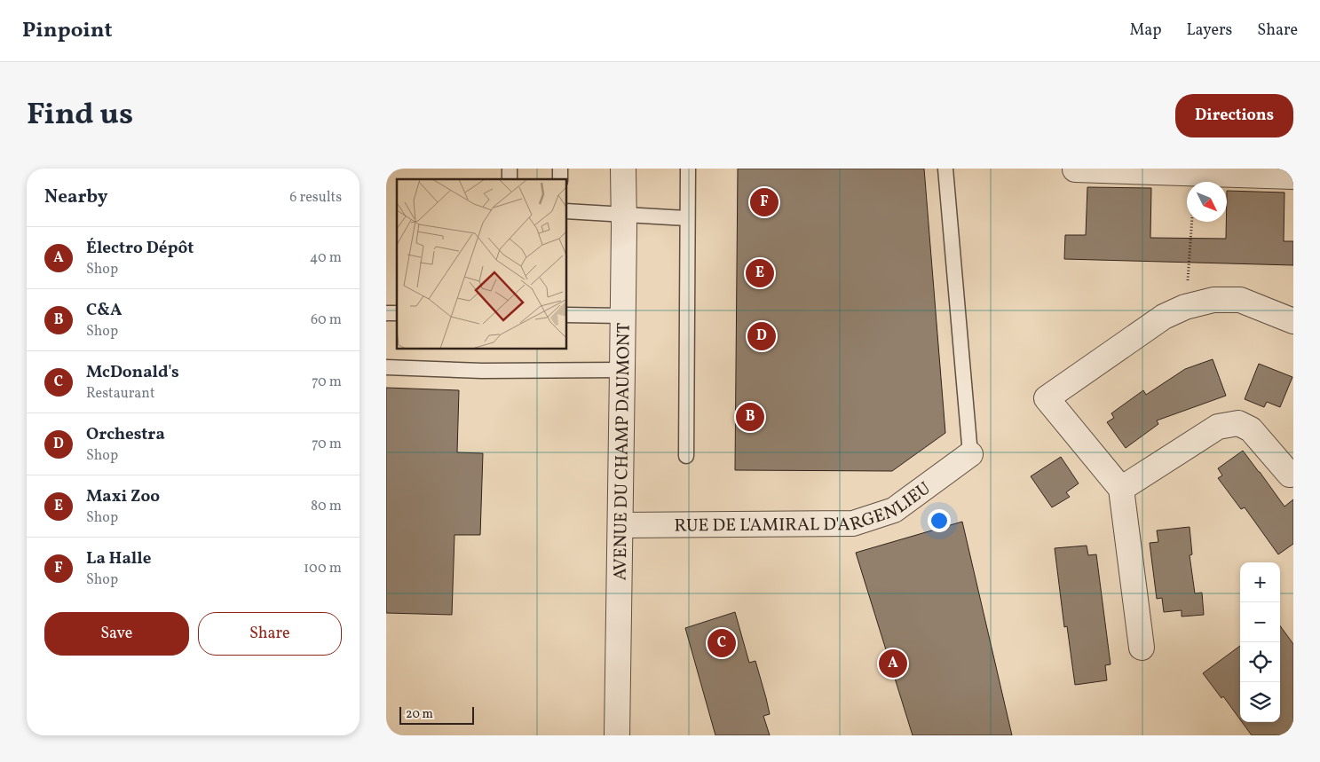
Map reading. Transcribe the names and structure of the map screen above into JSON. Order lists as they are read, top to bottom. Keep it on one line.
{"streets":{"street":["AVENUE DU CHAMP DAUMONT","RUE DE L'AMIRAL D'ARGENLIEU"]},"crossings":[["AVENUE DU CHAMP DAUMONT","RUE DE L'AMIRAL D'ARGENLIEU"]],"scale_bar":"20 m","north":"bottom right","page":{"header":"Pinpoint","nav":["Map","Layers","Share"],"title":"Find us","buttons":["Directions",["Save","Share"]],"heading":["Nearby","6 results"],"pins":["F","E","D","B","C","A"],"list":[{"mark":"A","name":"Électro Dépôt","note":"Shop","value":"40 m"},{"mark":"B","name":"C&A","note":"Shop","value":"60 m"},{"mark":"C","name":"McDonald's","note":"Restaurant","value":"70 m"},{"mark":"D","name":"Orchestra","note":"Shop","value":"70 m"},{"mark":"E","name":"Maxi Zoo","note":"Shop","value":"80 m"},{"mark":"F","name":"La Halle","note":"Shop","value":"100 m"}],"map_buttons":["+","−"],"scale":"20 m"}}
